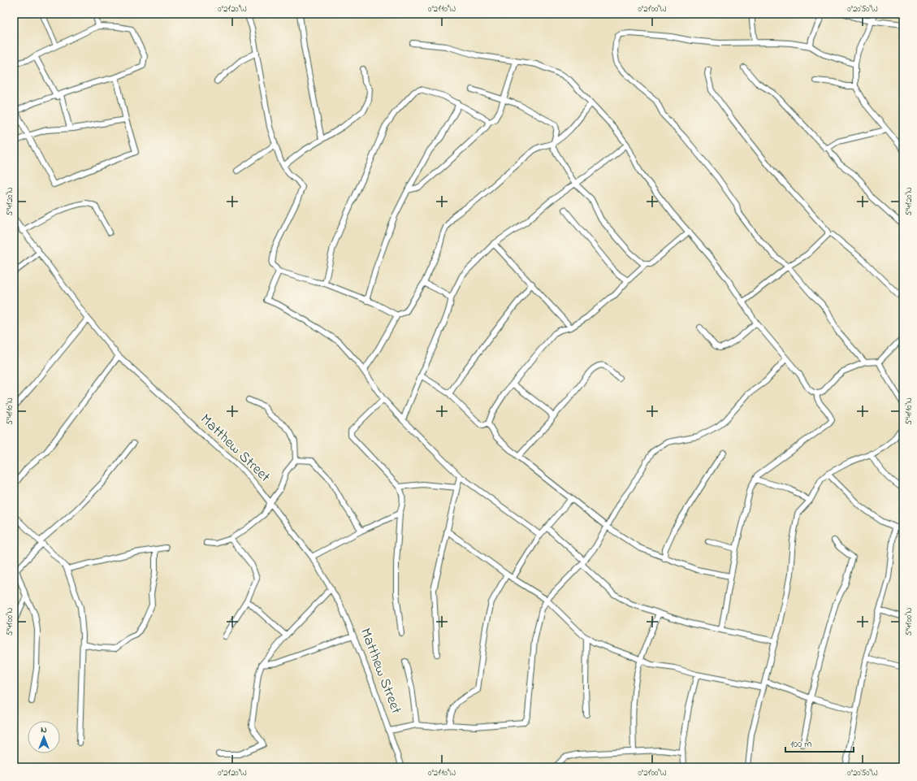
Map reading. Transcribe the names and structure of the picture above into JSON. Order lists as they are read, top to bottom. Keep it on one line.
{"streets":{"street":["Matthew Street"]},"scale_bar":"100 m","north":"top","coordinates":["0°21'20\"W","0°21'10\"W","0°21'00\"W","0°20'50\"W","5°41'20\"N","5°41'10\"N","5°41'00\"N"]}
